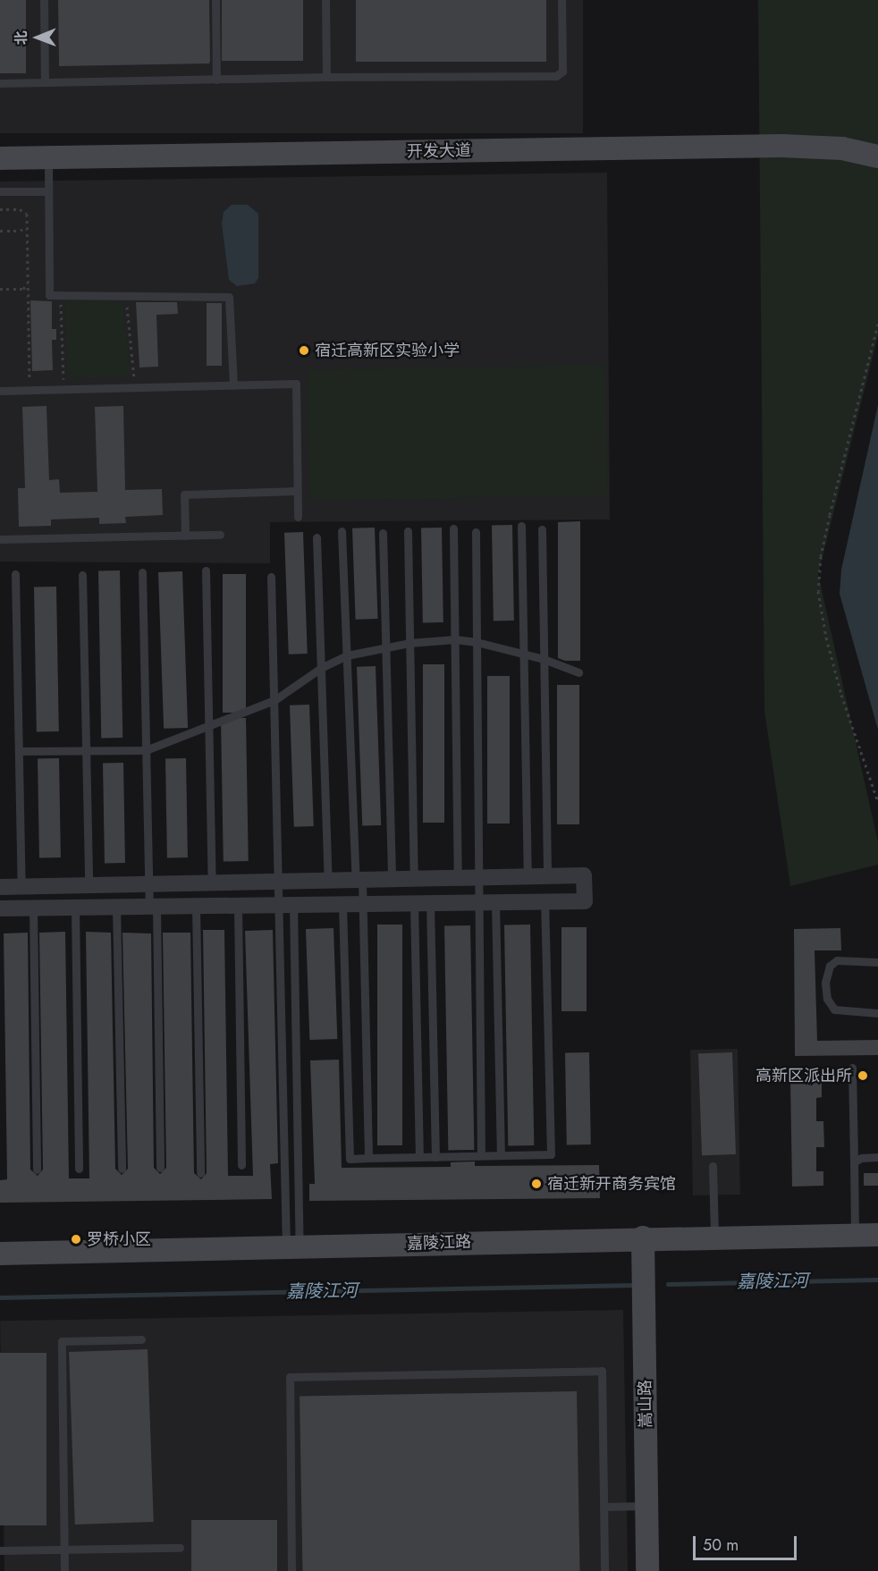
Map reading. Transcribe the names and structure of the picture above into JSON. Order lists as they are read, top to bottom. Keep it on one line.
{"streets":{"street":["开发大道","嘉陵江路","嵩山路"]},"crossings":[["嘉陵江路","嵩山路"]],"water":["嘉陵江河"],"places":["宿迁高新区实验小学","高新区派出所","宿迁新开商务宾馆","罗桥小区"],"scale_bar":"50 m","north":"left"}
